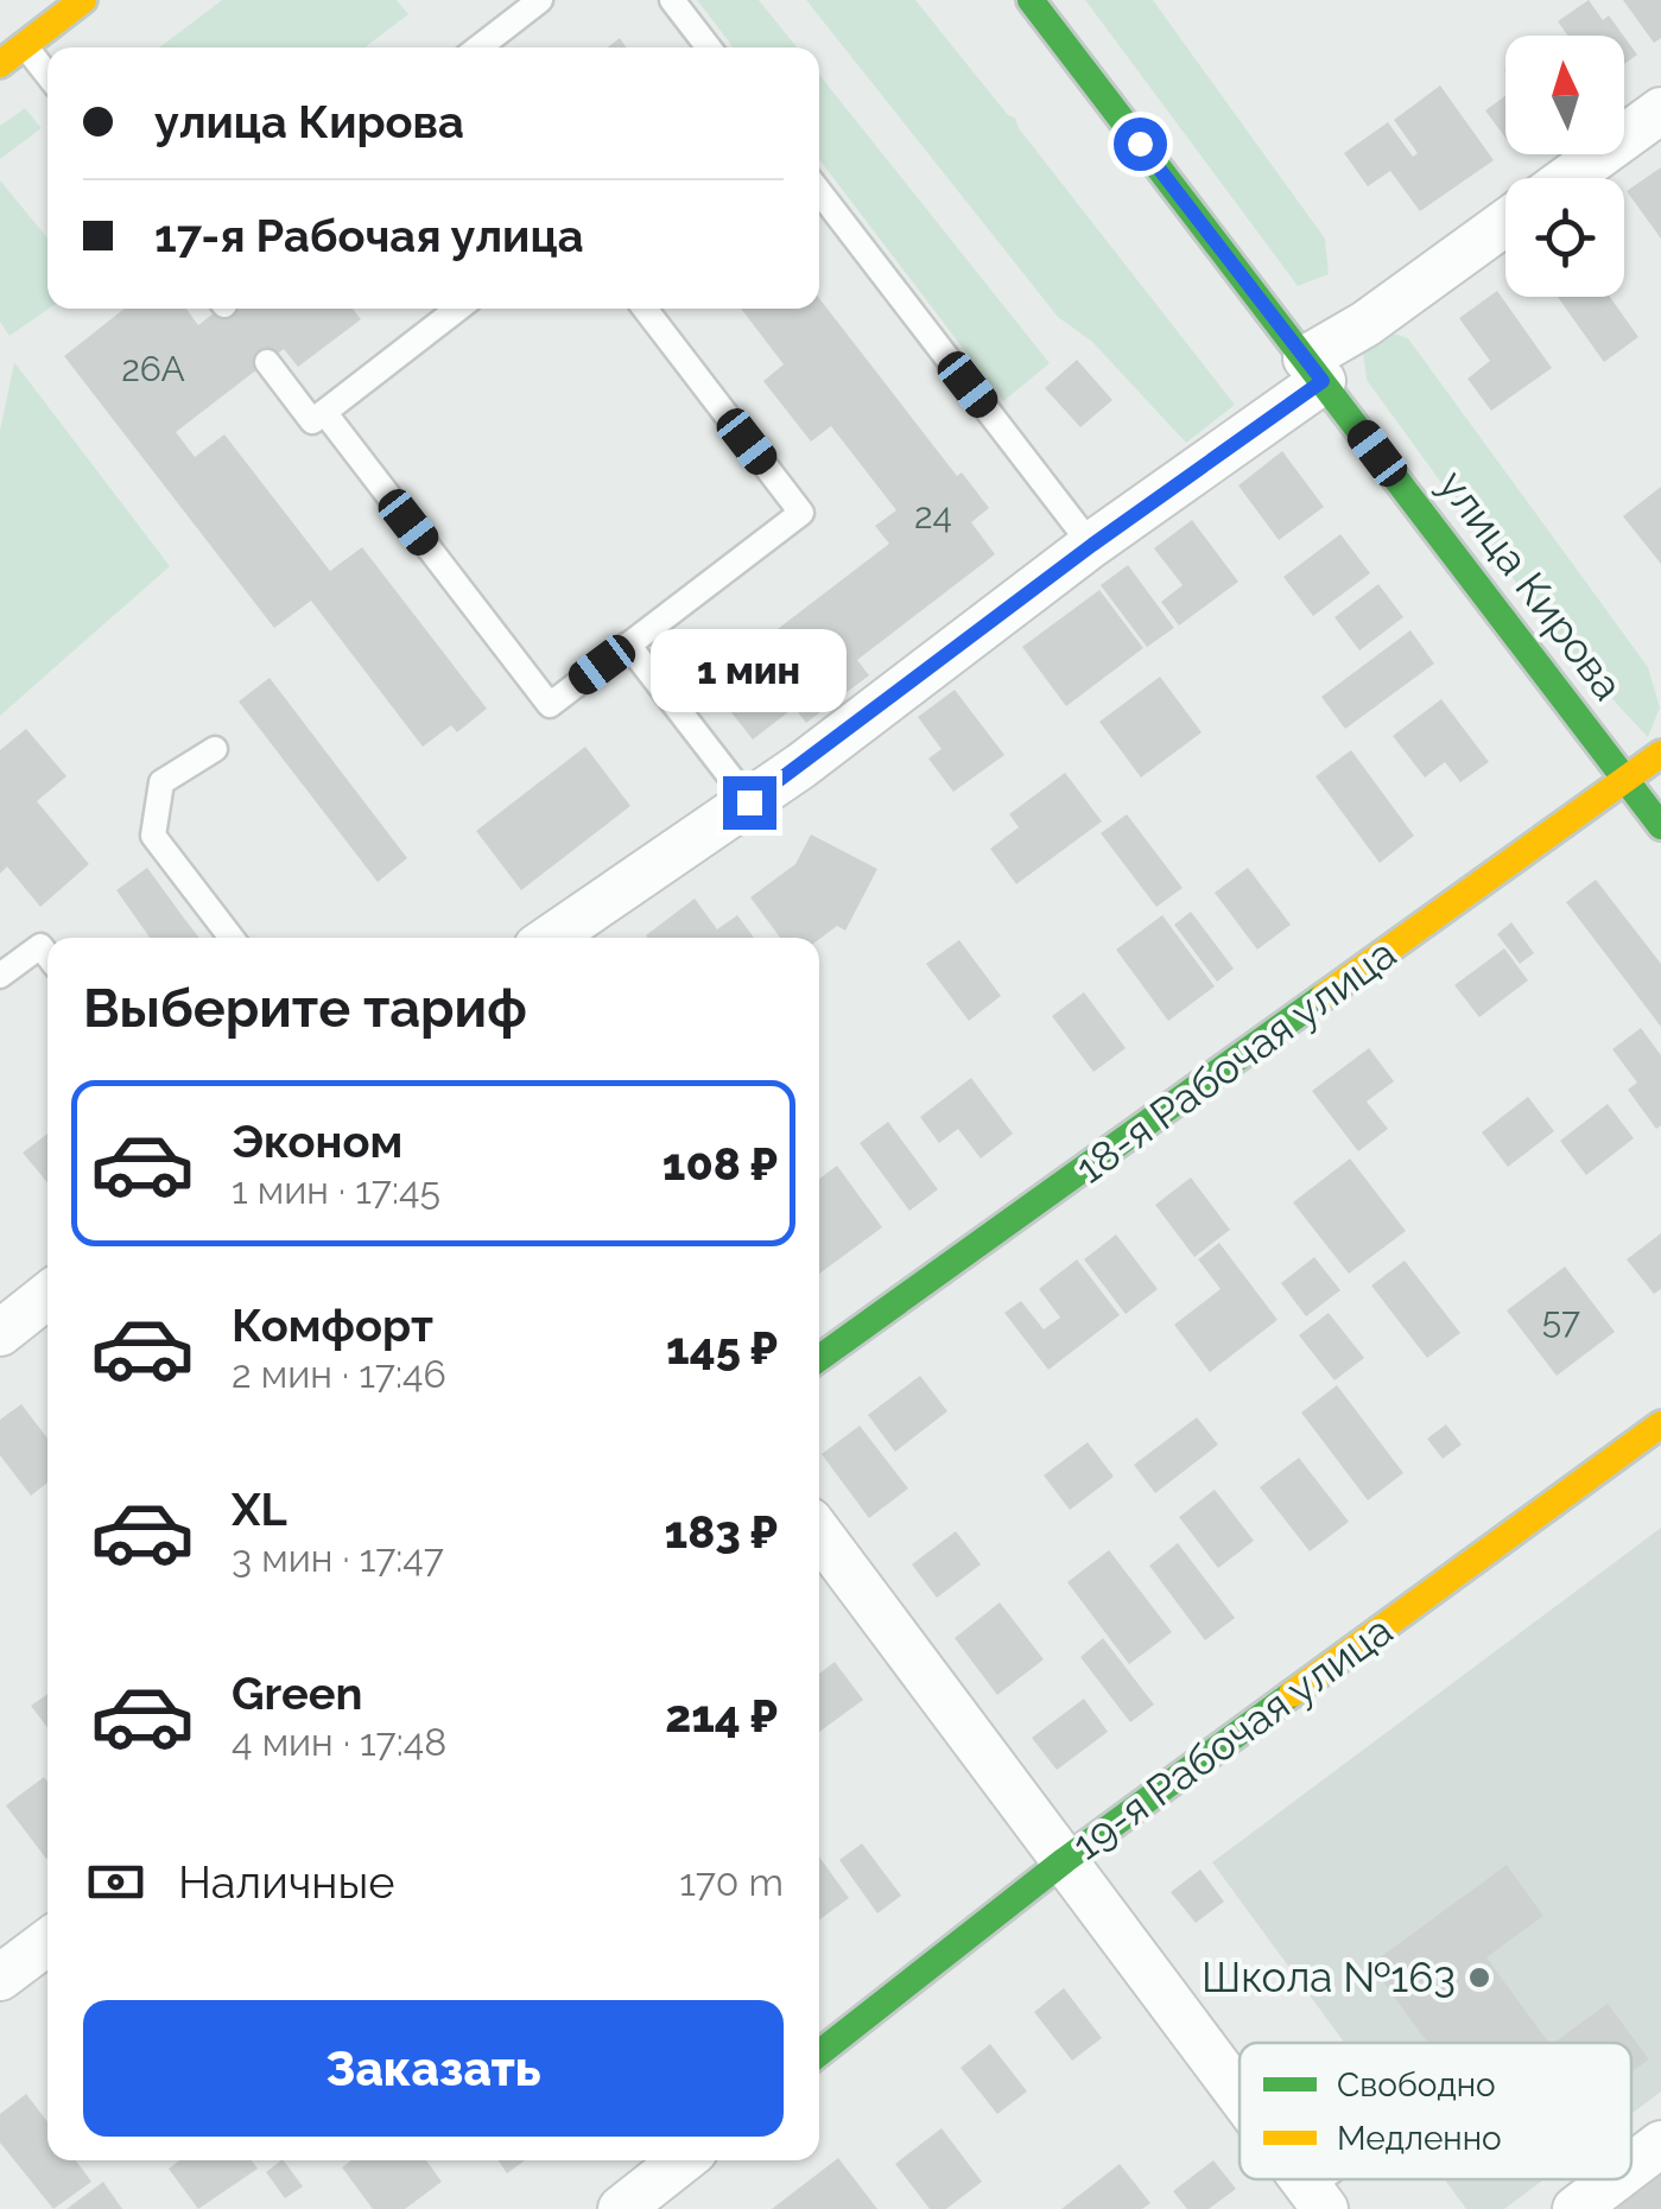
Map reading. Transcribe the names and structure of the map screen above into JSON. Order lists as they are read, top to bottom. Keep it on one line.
{"streets":{"street":["улица Кирова","18-я Рабочая улица","19-я Рабочая улица"]},"crossings":[["улица Кирова","18-я Рабочая улица"]],"places":["Школа №163"],"house_numbers":["26А","24","57"],"legend":["Свободно","Медленно"],"north":"top","page":{"banner":["улица Кирова","17-я Рабочая улица"],"bubble":"1 мин","heading":"Выберите тариф","list":[{"name":"Эконом","note":"1 мин · 17:45","value":"108 ₽"},{"name":"Комфорт","note":"2 мин · 17:46","value":"145 ₽"},{"name":"XL","note":"3 мин · 17:47","value":"183 ₽"},{"name":"Green","note":"4 мин · 17:48","value":"214 ₽"}],"pay":["Наличные","170 m"],"buttons":"Заказать"}}
